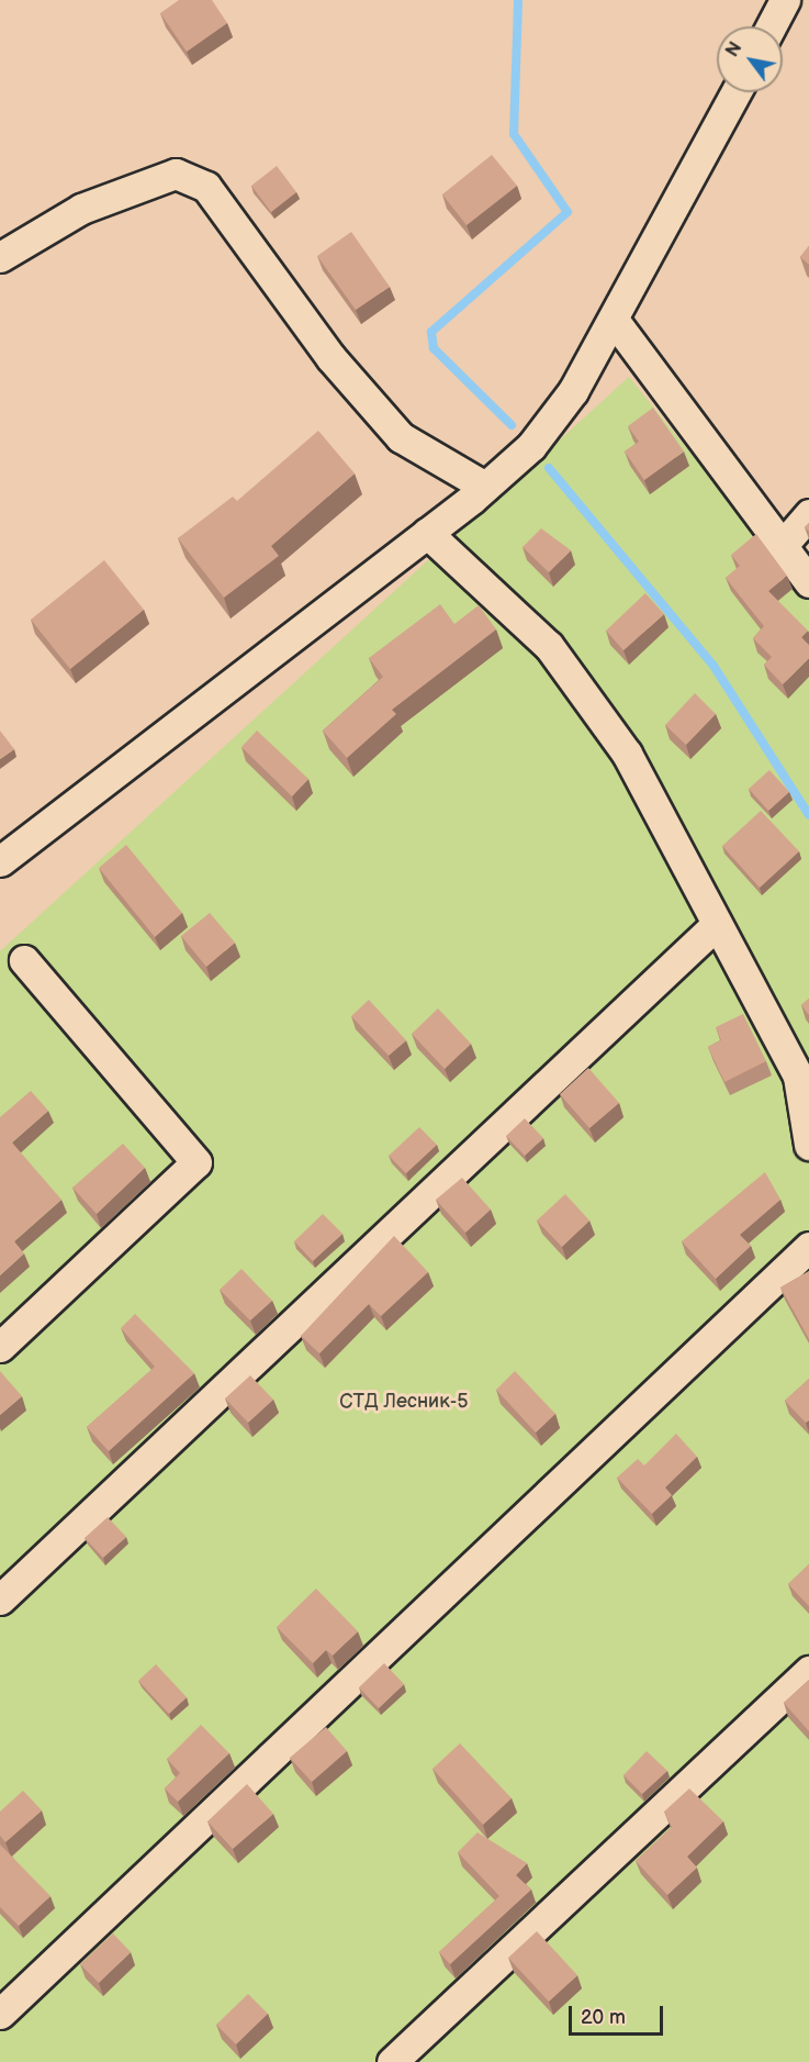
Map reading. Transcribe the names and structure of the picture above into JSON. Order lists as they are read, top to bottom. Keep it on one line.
{"parks":["СТД Лесник-5"],"scale_bar":"20 m","north":"top left"}
